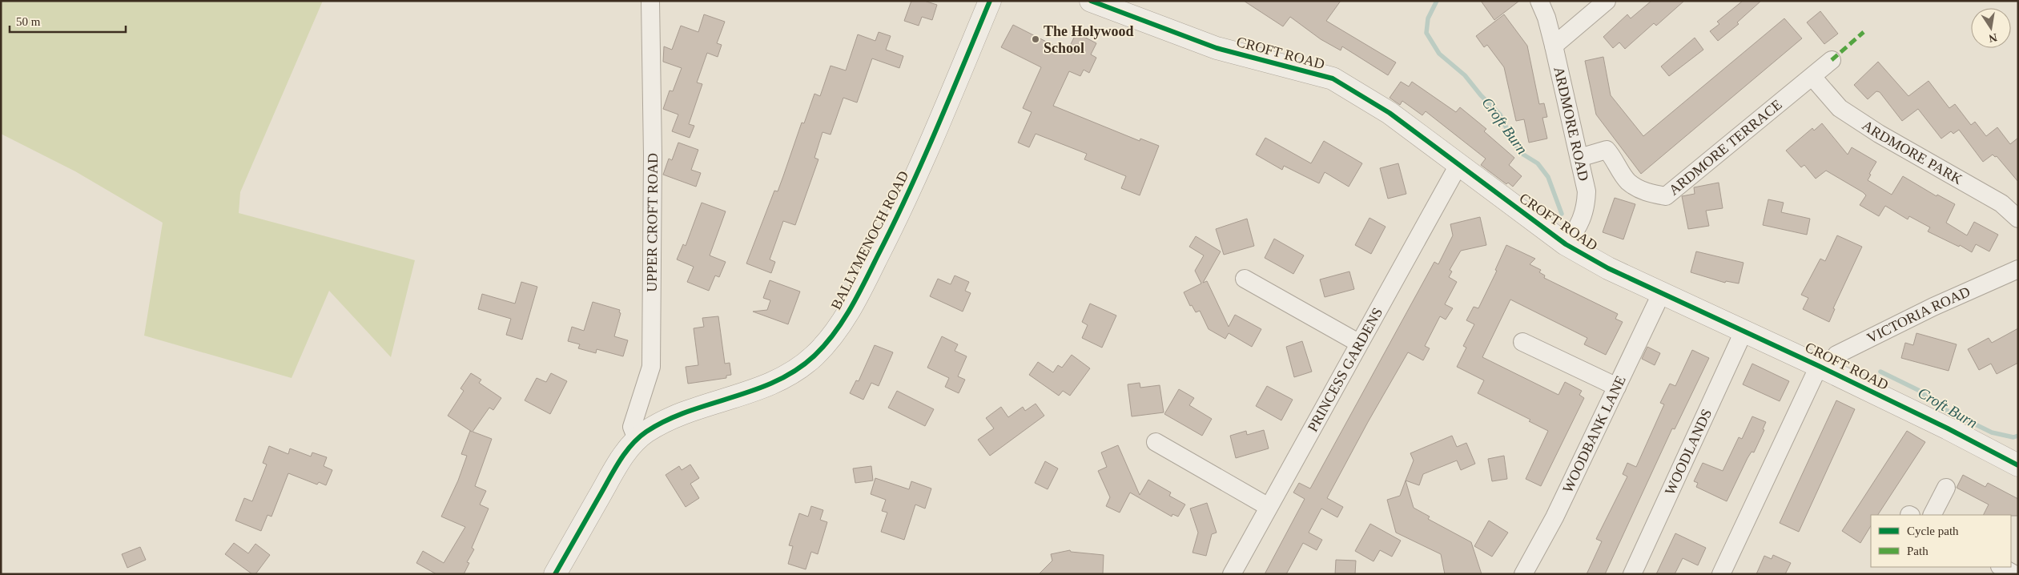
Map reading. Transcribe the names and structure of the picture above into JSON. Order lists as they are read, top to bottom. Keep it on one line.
{"streets":{"street":["CROFT ROAD","ARDMORE ROAD","ARDMORE TERRACE","ARDMORE PARK","UPPER CROFT ROAD","BALLYMENOCH ROAD","VICTORIA ROAD","PRINCESS GARDENS","WOODBANK LANE","WOODLANDS"]},"crossings":[["CROFT ROAD","ARDMORE ROAD"],["CROFT ROAD","VICTORIA ROAD"],["CROFT ROAD","PRINCESS GARDENS"],["CROFT ROAD","WOODBANK LANE"],["CROFT ROAD","WOODLANDS"],["ARDMORE ROAD","ARDMORE TERRACE"],["ARDMORE TERRACE","ARDMORE PARK"],["UPPER CROFT ROAD","BALLYMENOCH ROAD"]],"water":["Croft Burn"],"places":["The Holywood School"],"legend":["Cycle path","Path"],"scale_bar":"50 m","north":"bottom"}
